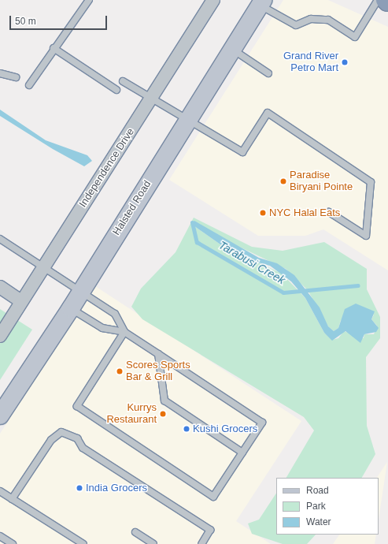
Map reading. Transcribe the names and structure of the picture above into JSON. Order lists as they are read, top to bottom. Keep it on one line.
{"streets":{"street":["Independence Drive","Halsted Road"]},"water":["Tarabusi Creek"],"places":["Grand River Petro Mart","Paradise Biryani Pointe","NYC Halal Eats","Scores Sports Bar & Grill","Kurrys Restaurant","Kushi Grocers","India Grocers"],"legend":["Road","Park","Water"],"scale_bar":"50 m"}
